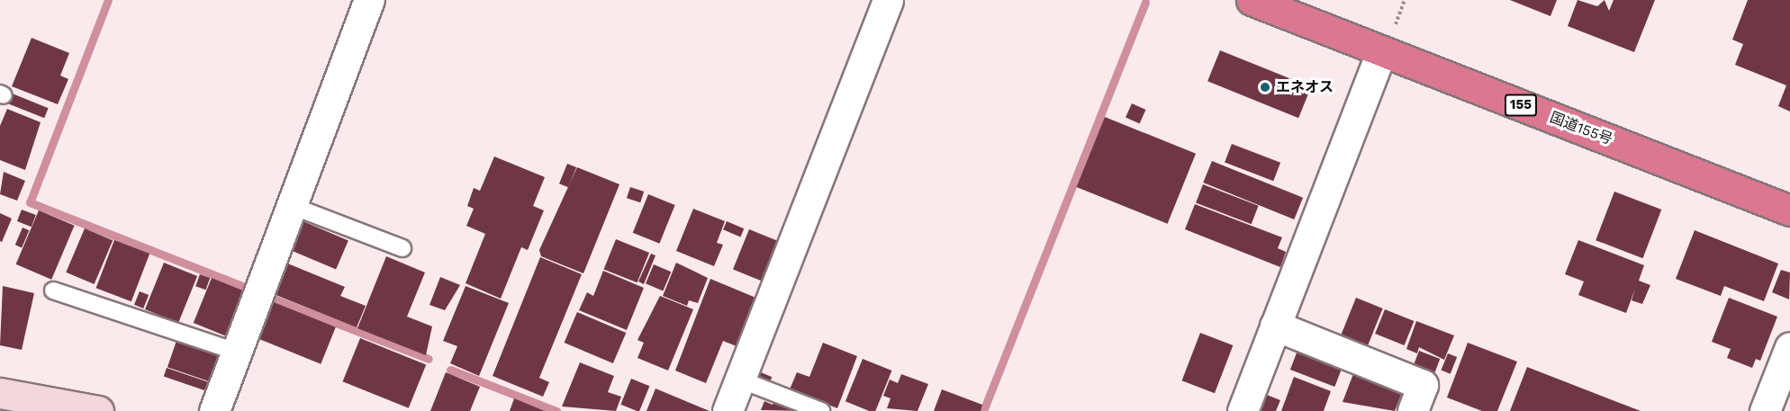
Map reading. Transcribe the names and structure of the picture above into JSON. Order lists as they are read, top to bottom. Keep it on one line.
{"streets":{"highway":["155","国道155号"]},"places":["エネオス"]}
